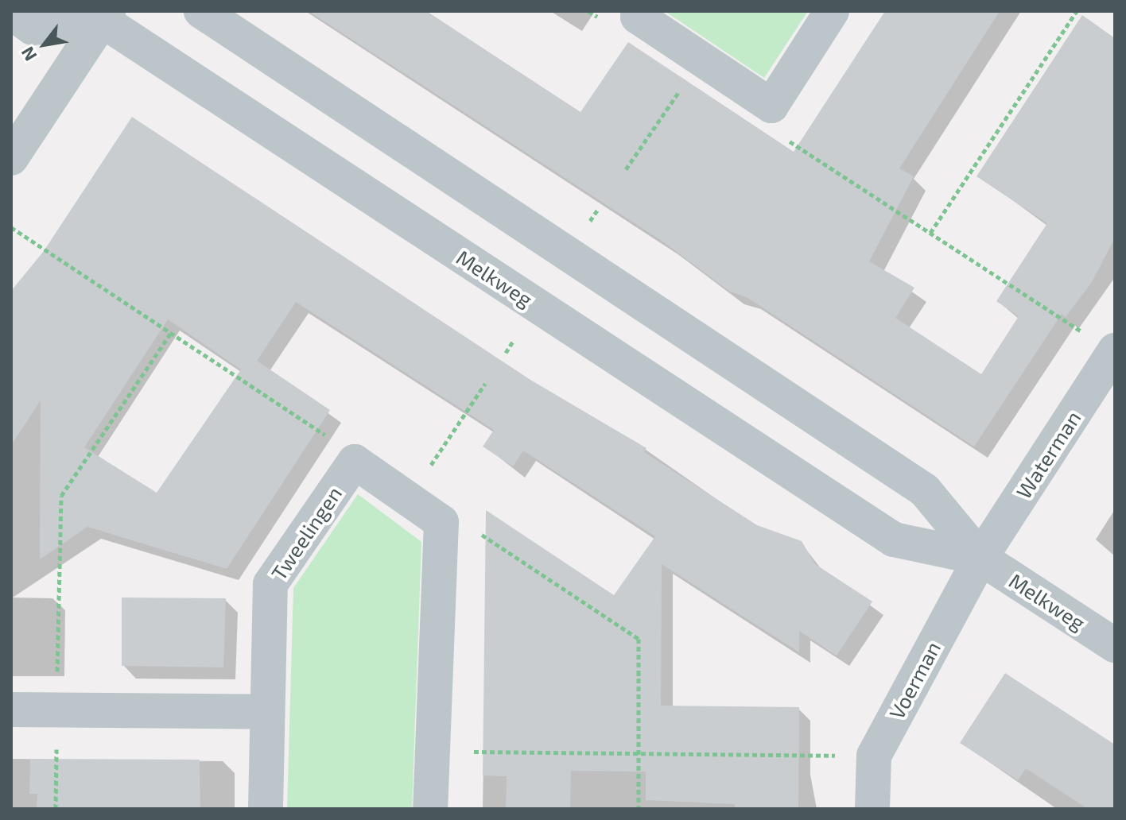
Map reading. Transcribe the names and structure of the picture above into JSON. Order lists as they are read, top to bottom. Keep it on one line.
{"streets":{"street":["Melkweg","Waterman","Tweelingen","Voerman"]},"crossings":[["Melkweg","Waterman"],["Melkweg","Voerman"],["Waterman","Voerman"]],"north":"bottom left"}
